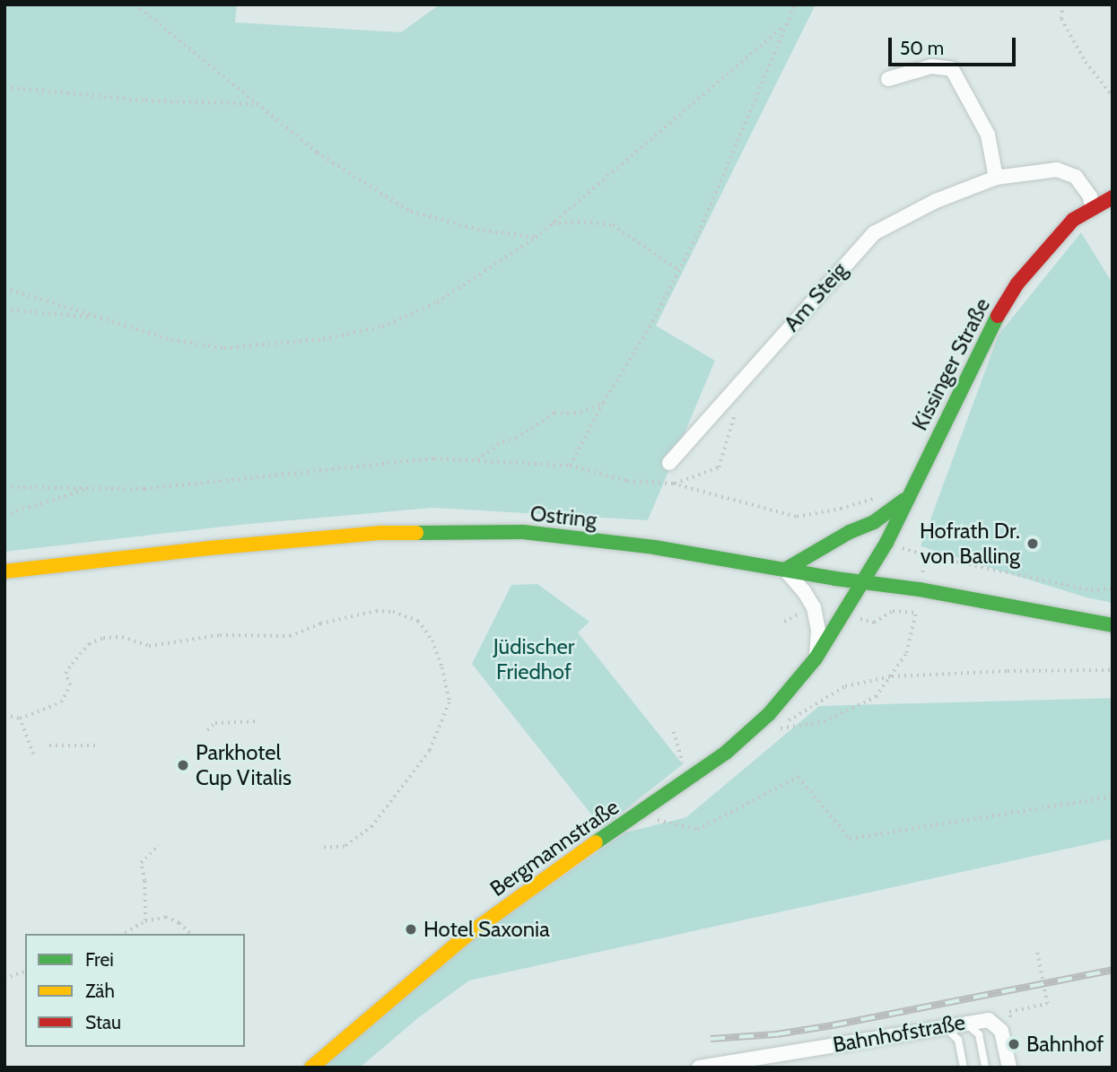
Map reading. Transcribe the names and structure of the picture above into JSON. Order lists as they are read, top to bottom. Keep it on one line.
{"streets":{"street":["Am Steig","Kissinger Straße","Ostring","Bergmannstraße","Bahnhofstraße"]},"crossings":[["Am Steig","Kissinger Straße"],["Kissinger Straße","Ostring"],["Kissinger Straße","Bergmannstraße"],["Ostring","Bergmannstraße"]],"parks":["Jüdischer Friedhof"],"places":["Hofrath Dr. von Balling","Parkhotel Cup Vitalis","Hotel Saxonia","Bahnhof"],"legend":["Frei","Zäh","Stau"],"scale_bar":"50 m"}
